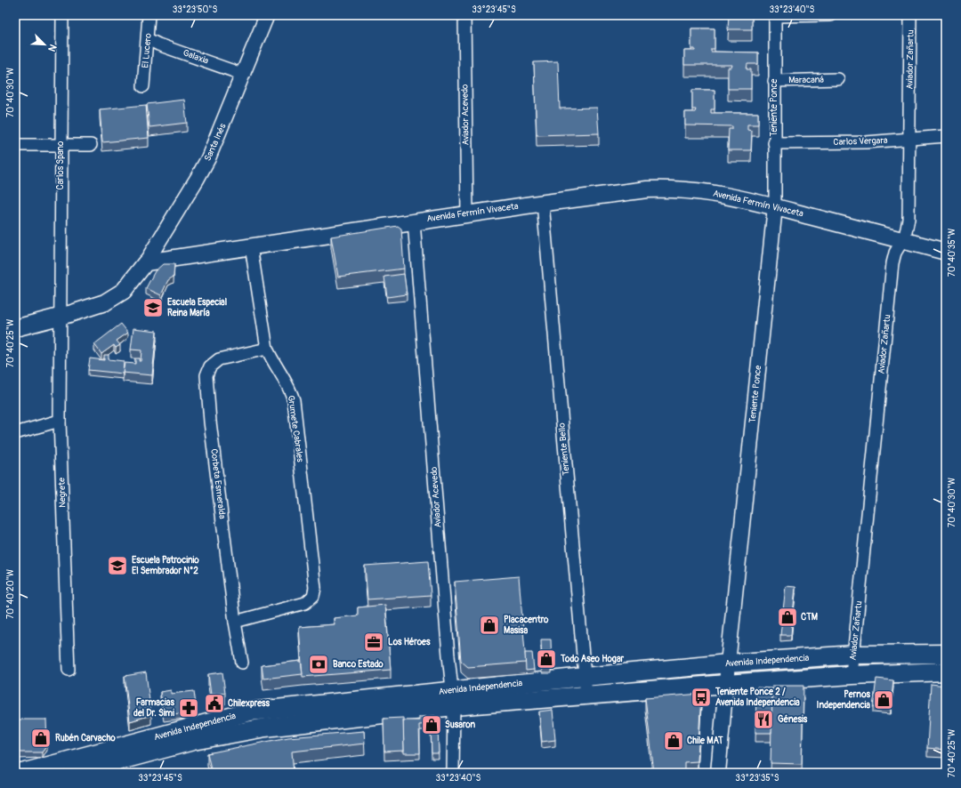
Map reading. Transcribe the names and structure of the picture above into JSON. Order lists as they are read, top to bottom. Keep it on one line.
{"streets":{"main road":["Avenida Fermín Vivaceta","Avenida Independencia"],"street":["El Lucero","Galaxia","Aviador Zañartu","Maracaná","Teniente Ponce","Aviador Acevedo","Carlos Vergara","Santa Inés","Carlos Spano","Grumete Cabrales","Teniente Bello","Corbeta Esmeralda","Negrete"]},"crossings":[["El Lucero","Galaxia"],["Galaxia","Santa Inés"],["Aviador Zañartu","Carlos Vergara"],["Aviador Zañartu","Avenida Fermín Vivaceta"],["Aviador Zañartu","Avenida Independencia"],["Maracaná","Teniente Ponce"],["Teniente Ponce","Carlos Vergara"],["Teniente Ponce","Avenida Fermín Vivaceta"],["Teniente Ponce","Avenida Independencia"],["Aviador Acevedo","Avenida Fermín Vivaceta"],["Aviador Acevedo","Avenida Independencia"],["Santa Inés","Avenida Fermín Vivaceta"],["Carlos Spano","Negrete"],["Avenida Fermín Vivaceta","Grumete Cabrales"],["Avenida Fermín Vivaceta","Teniente Bello"],["Grumete Cabrales","Corbeta Esmeralda"],["Teniente Bello","Avenida Independencia"]],"places":{"school or university":["Escuela Especial Reina María","Escuela Patrocinio El Sembrador N°2"],"shop":["CTM","Placacentro Masisa","Todo Aseo Hogar","Pernos Independencia","Susaron","Rubén Carvacho","Chile MAT"],"office":["Los Héroes"],"bank":["Banco Estado"],"bus stop":["Teniente Ponce 2 / Avenida Independencia"],"public building":["Chilexpress"],"pharmacy":["Farmacias del Dr. Simi"],"restaurant":["Génesis"]},"north":"bottom right","coordinates":["33°23'50\"S","33°23'45\"S","33°23'40\"S","70°40'30\"W","70°40'35\"W","70°40'25\"W","70°40'20\"W","33°23'35\"S"]}
